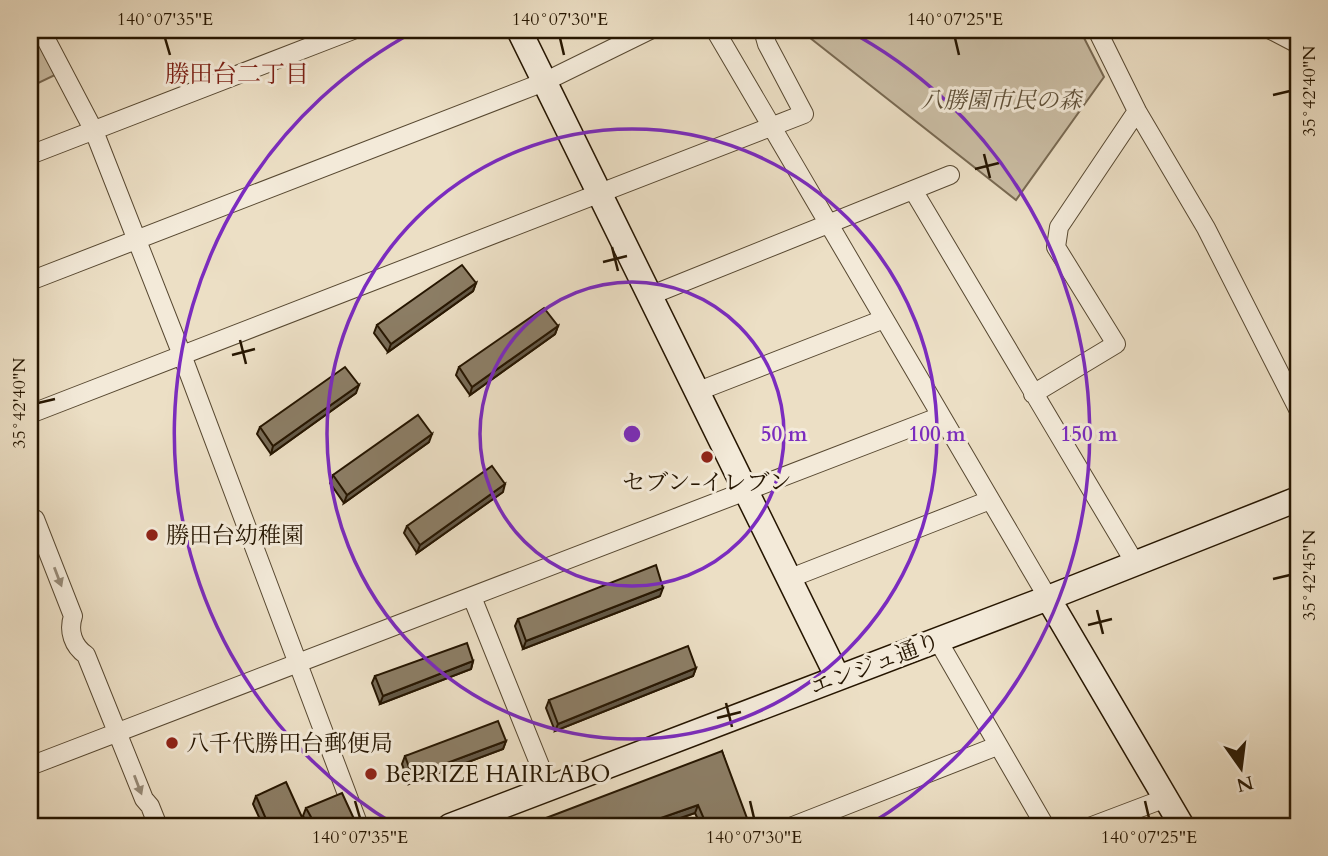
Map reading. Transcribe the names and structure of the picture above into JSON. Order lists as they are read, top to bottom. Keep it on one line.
{"streets":{"street":["エンジュ通り"]},"districts":["勝田台二丁目"],"parks":["八勝園市民の森"],"places":["セブン-イレブン","勝田台幼稚園","八千代勝田台郵便局","BePRIZE HAIRLABO"],"north":"bottom","coordinates":["140°07'35\"E","140°07'30\"E","140°07'25\"E","35°42'40\"N","35°42'45\"N"],"rings":["50 m","100 m","150 m"]}
